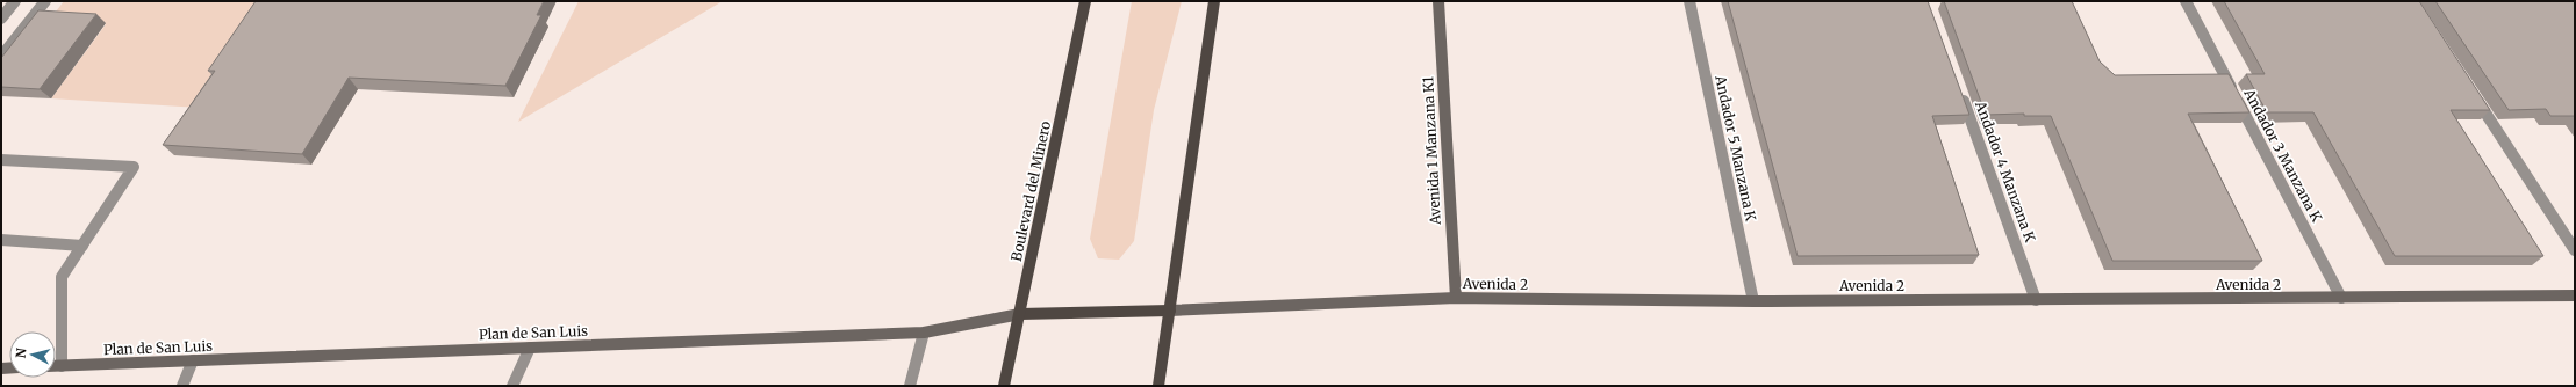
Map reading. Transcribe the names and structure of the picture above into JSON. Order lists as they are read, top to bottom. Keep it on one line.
{"streets":{"main road":["Boulevard del Minero"],"street":["Andador 5 Manzana K","Avenida 1 Manzana K1","Andador 3 Manzana K","Andador 4 Manzana K","Avenida 2","Plan de San Luis"]},"crossings":[["Andador 5 Manzana K","Avenida 2"],["Avenida 1 Manzana K1","Avenida 2"],["Andador 3 Manzana K","Avenida 2"],["Andador 4 Manzana K","Avenida 2"],["Boulevard del Minero","Plan de San Luis"]],"north":"left"}
